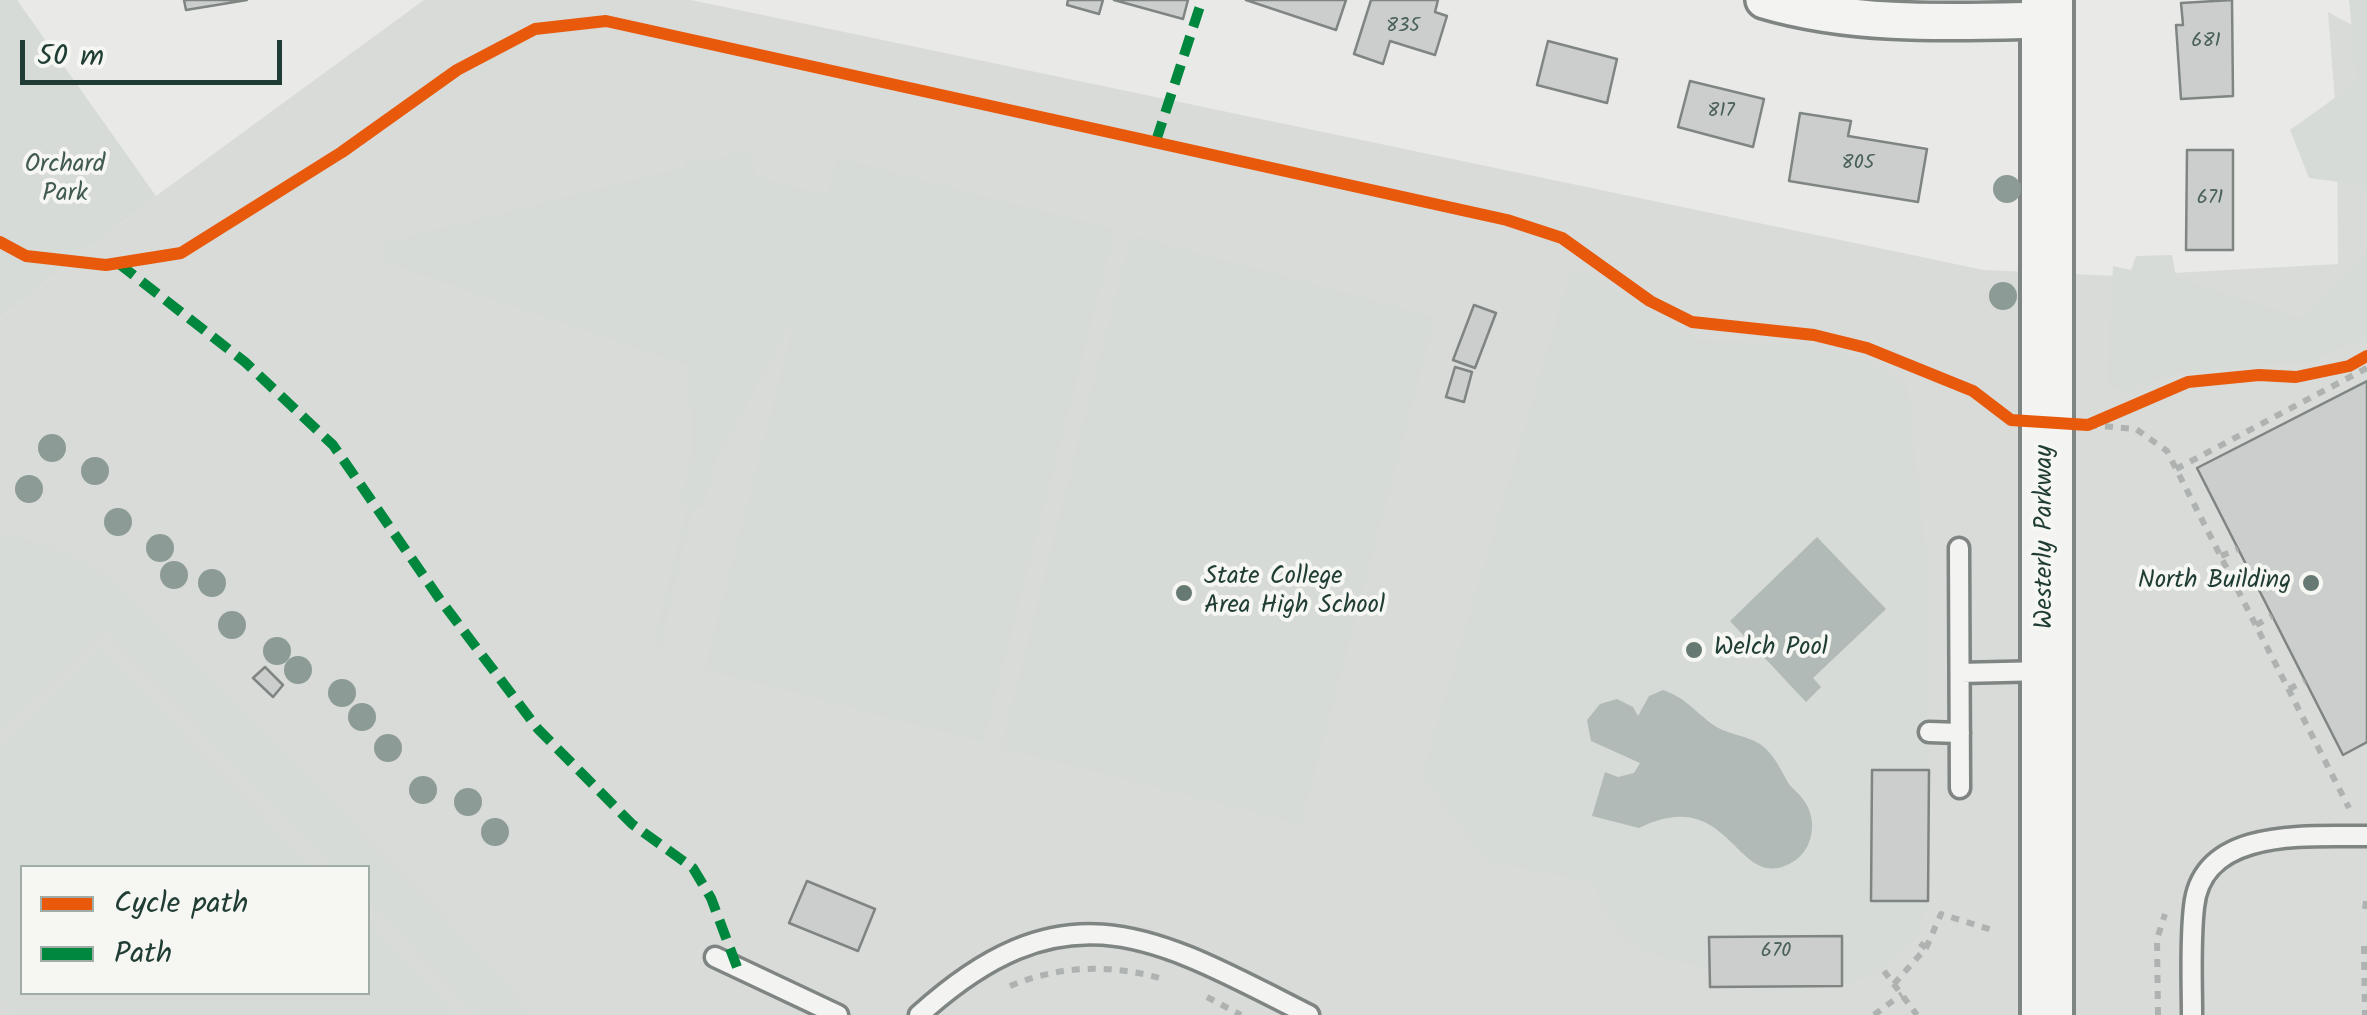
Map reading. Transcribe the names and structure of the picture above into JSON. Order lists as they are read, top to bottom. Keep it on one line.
{"streets":{"main road":["Westerly Parkway"]},"parks":["Orchard Park"],"places":["North Building","State College Area High School","Welch Pool"],"house_numbers":["835","681","817","805","671","670"],"legend":["Cycle path","Path"],"scale_bar":"50 m"}
